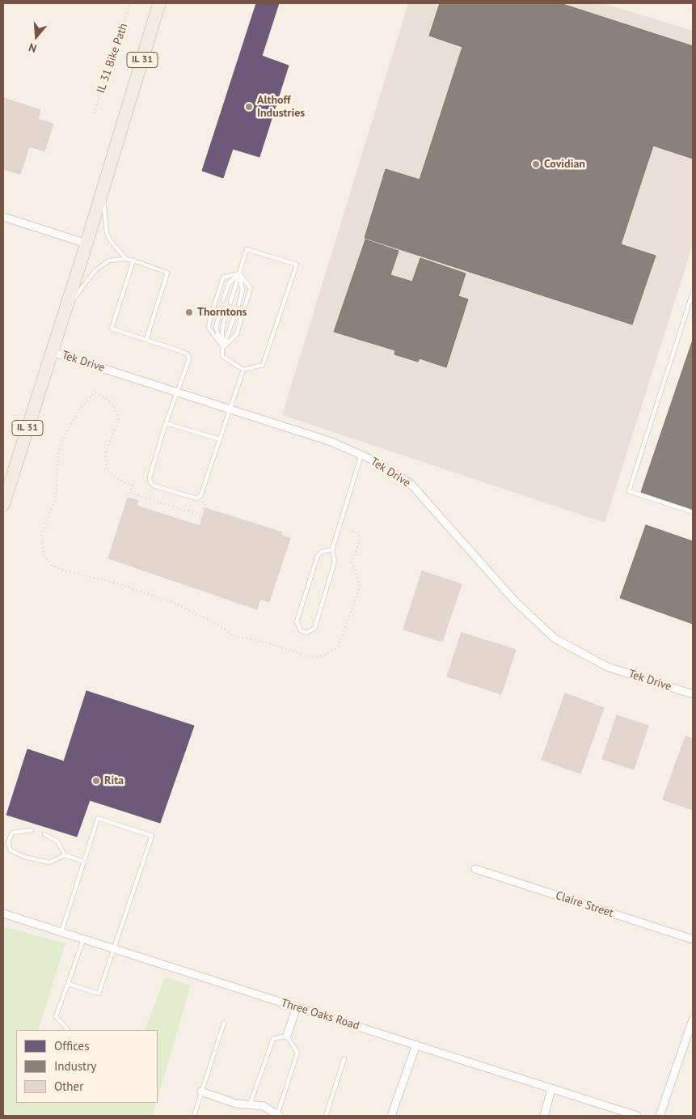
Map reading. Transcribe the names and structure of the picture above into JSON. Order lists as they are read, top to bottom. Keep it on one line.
{"streets":{"main road":["IL 31"],"street":["Tek Drive","Claire Street","Three Oaks Road"],"path":["IL 31 Bike Path"]},"crossings":[["IL 31","Tek Drive"]],"places":["Althoff Industries","Covidian","Thorntons","Rita"],"legend":["Offices","Industry","Other"],"north":"bottom"}
